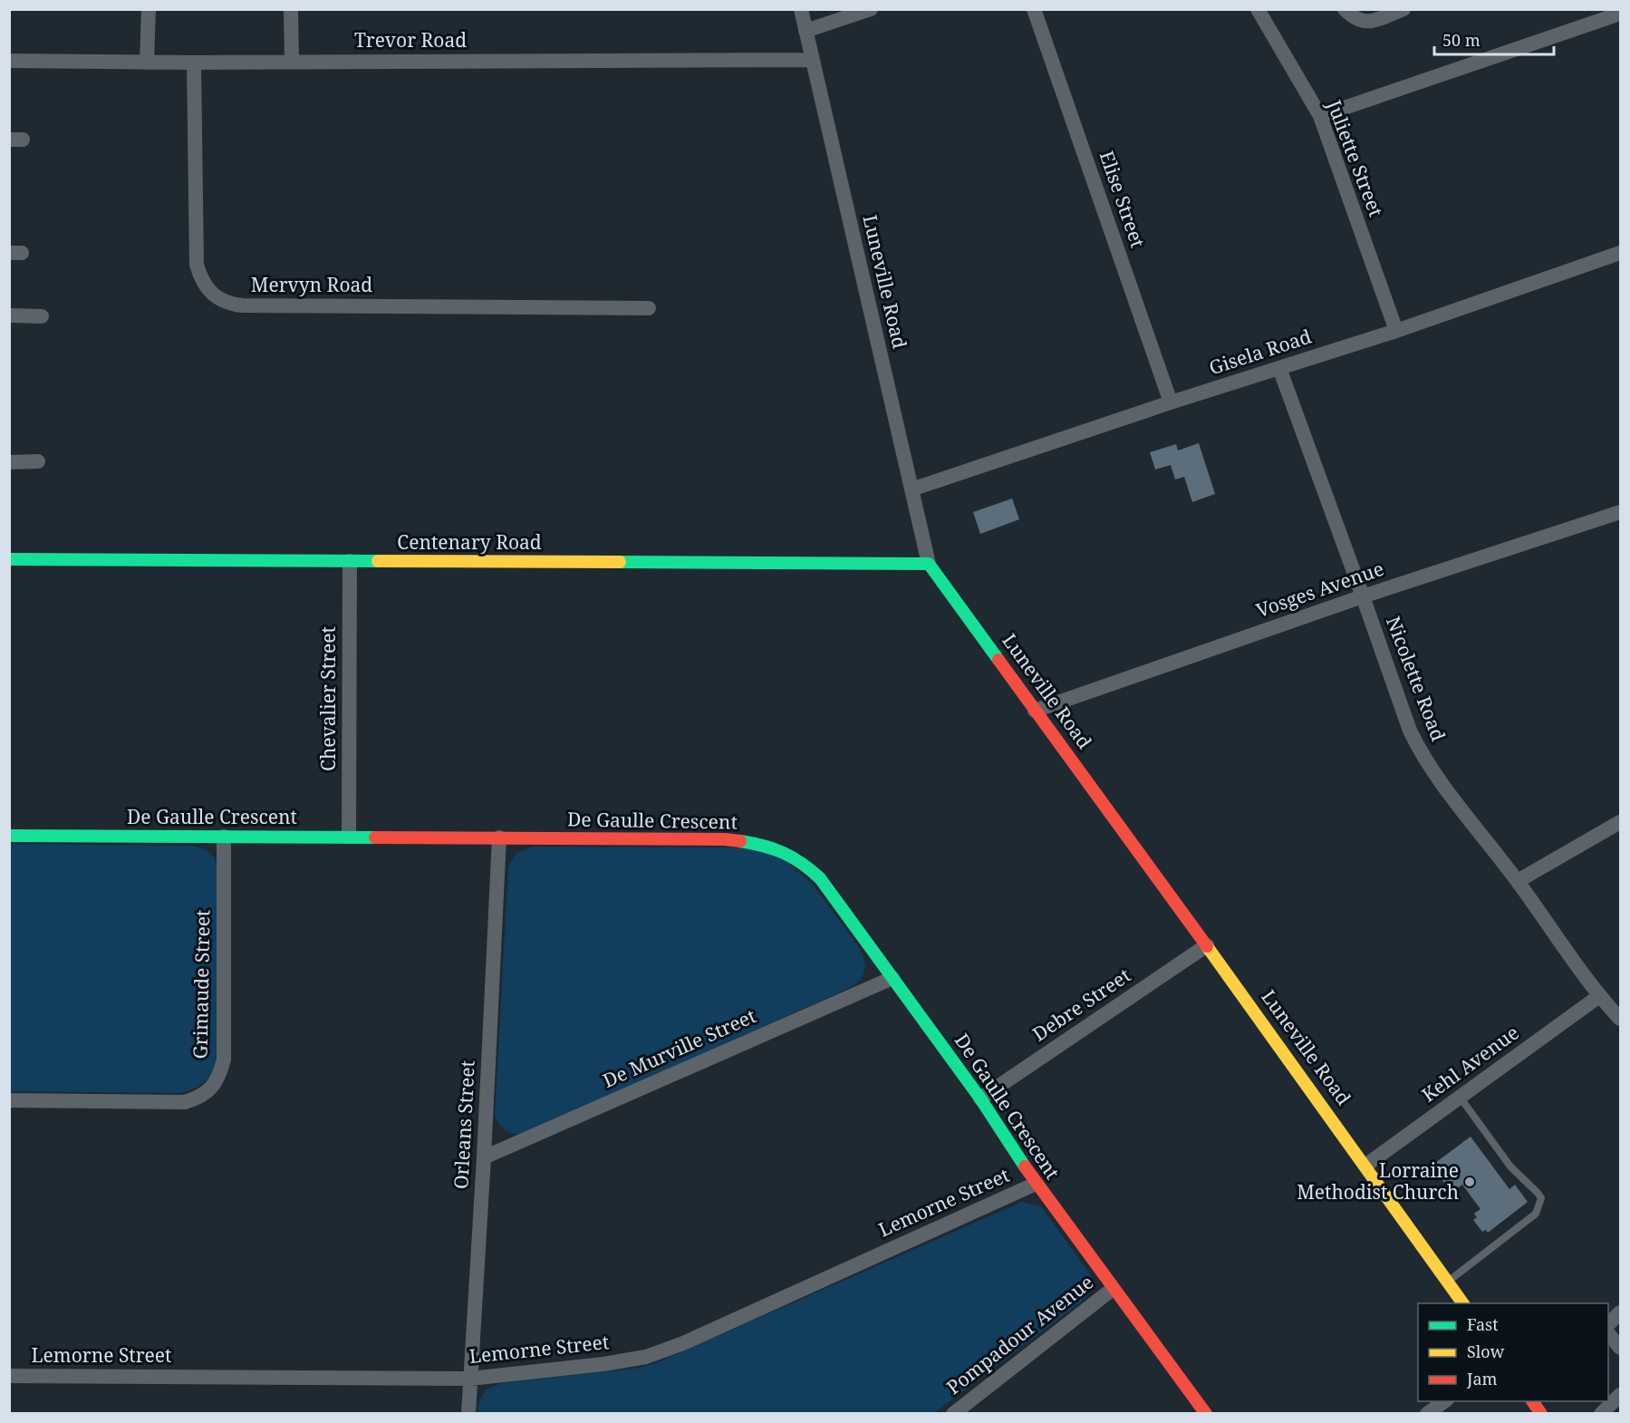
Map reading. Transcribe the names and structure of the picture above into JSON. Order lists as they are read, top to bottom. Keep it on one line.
{"streets":{"street":["Trevor Road","Juliette Street","Elise Street","Luneville Road","Mervyn Road","Gisela Road","Centenary Road","Vosges Avenue","Nicolette Road","Chevalier Street","De Gaulle Crescent","Grimaude Street","Debre Street","De Murville Street","Kehl Avenue","Orleans Street","Lemorne Street","Pompadour Avenue"]},"crossings":[["Trevor Road","Luneville Road"],["Trevor Road","Mervyn Road"],["Juliette Street","Gisela Road"],["Elise Street","Gisela Road"],["Luneville Road","Gisela Road"],["Luneville Road","Centenary Road"],["Luneville Road","Vosges Avenue"],["Luneville Road","Debre Street"],["Luneville Road","Kehl Avenue"],["Gisela Road","Nicolette Road"],["Centenary Road","Chevalier Street"],["Vosges Avenue","Nicolette Road"],["Nicolette Road","Kehl Avenue"],["Chevalier Street","De Gaulle Crescent"],["De Gaulle Crescent","Grimaude Street"],["De Gaulle Crescent","Debre Street"],["De Gaulle Crescent","De Murville Street"],["De Gaulle Crescent","Orleans Street"],["De Gaulle Crescent","Lemorne Street"],["De Gaulle Crescent","Pompadour Avenue"],["De Murville Street","Orleans Street"],["Orleans Street","Lemorne Street"]],"places":["Lorraine Methodist Church"],"legend":["Fast","Slow","Jam"],"scale_bar":"50 m"}
